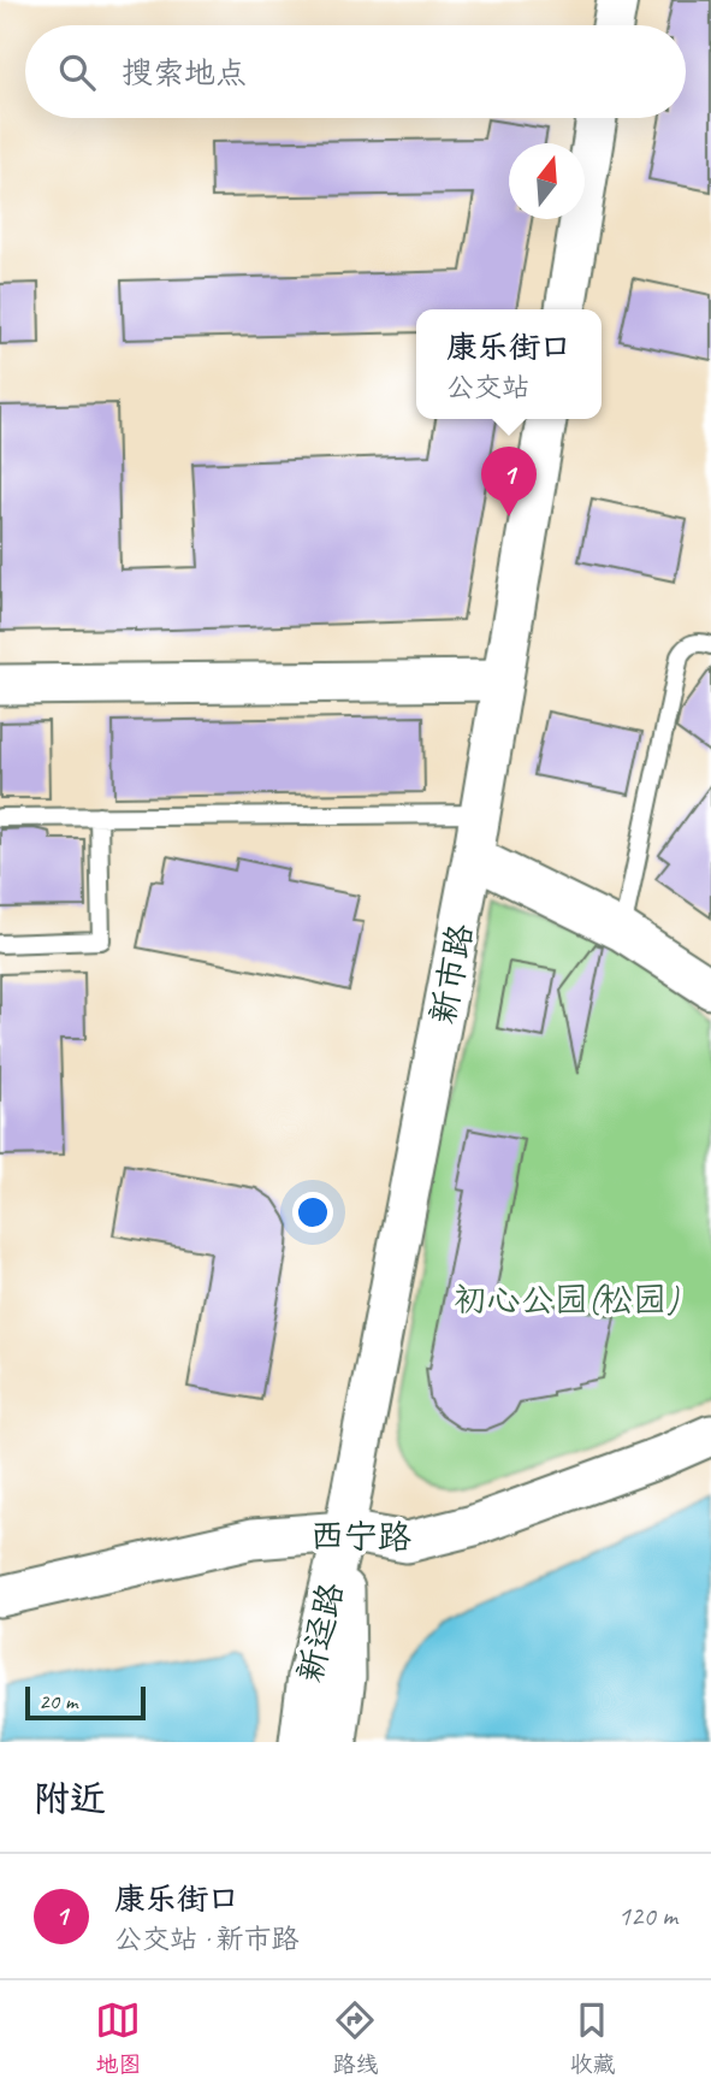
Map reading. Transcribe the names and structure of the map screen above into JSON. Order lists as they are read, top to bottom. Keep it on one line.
{"streets":{"street":["新市路","西宁路","新迳路"]},"crossings":[["新市路","西宁路"],["新市路","新迳路"],["西宁路","新迳路"]],"parks":["初心公园(松园)"],"scale_bar":"20 m","north":"top","page":{"search":"搜索地点","popup":["康乐街口","公交站"],"pins":"1","scale":"20 m","heading":"附近","list":[{"mark":"1","name":"康乐街口","note":"公交站 · 新市路","value":"120 m"}],"nav":["地图","路线","收藏"]}}
